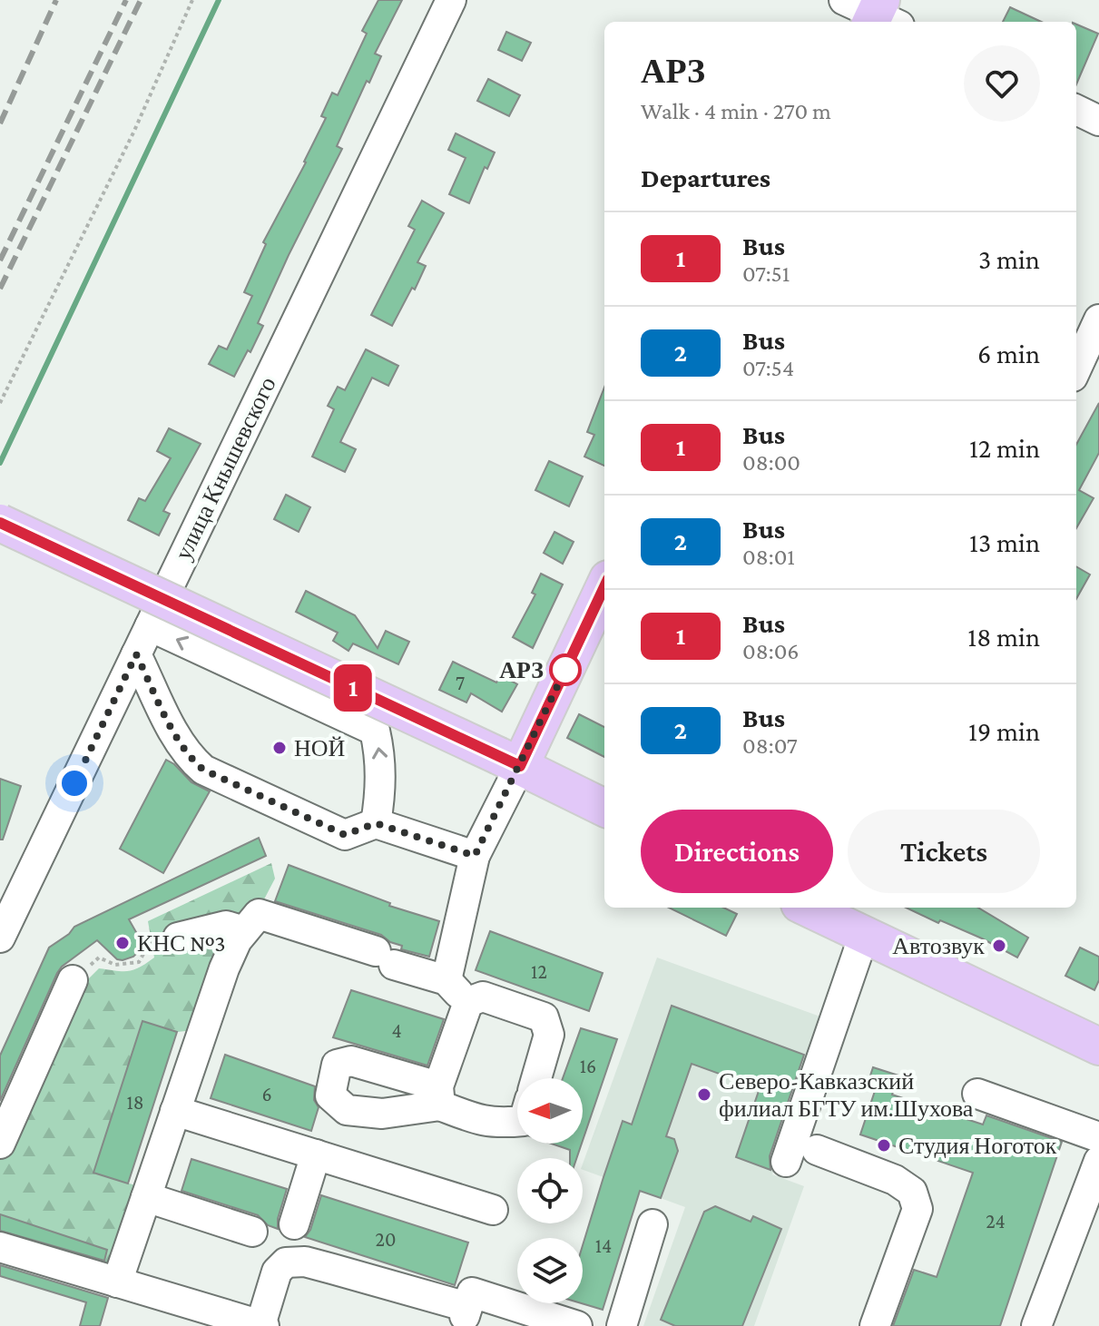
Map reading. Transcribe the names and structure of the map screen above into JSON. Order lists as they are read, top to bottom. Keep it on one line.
{"streets":{"street":["улица Кнышевского"]},"places":["АРЗ","НОЙ","КНС №3","Автозвук","Северо-Кавказский филиал БГТУ им.Шухова","Студия Ноготок"],"lines":["bus line 1"],"house_numbers":["7","12","4","16","6","18","24","20","14"],"north":"left","page":{"on_map":"1","heading":[["АРЗ","Walk · 4 min · 270 m"],"Departures"],"list":[{"mark":"1","name":"Bus","note":"07:51","value":"3 min"},{"mark":"2","name":"Bus","note":"07:54","value":"6 min"},{"mark":"1","name":"Bus","note":"08:00","value":"12 min"},{"mark":"2","name":"Bus","note":"08:01","value":"13 min"},{"mark":"1","name":"Bus","note":"08:06","value":"18 min"},{"mark":"2","name":"Bus","note":"08:07","value":"19 min"}],"buttons":["Directions","Tickets"]}}
